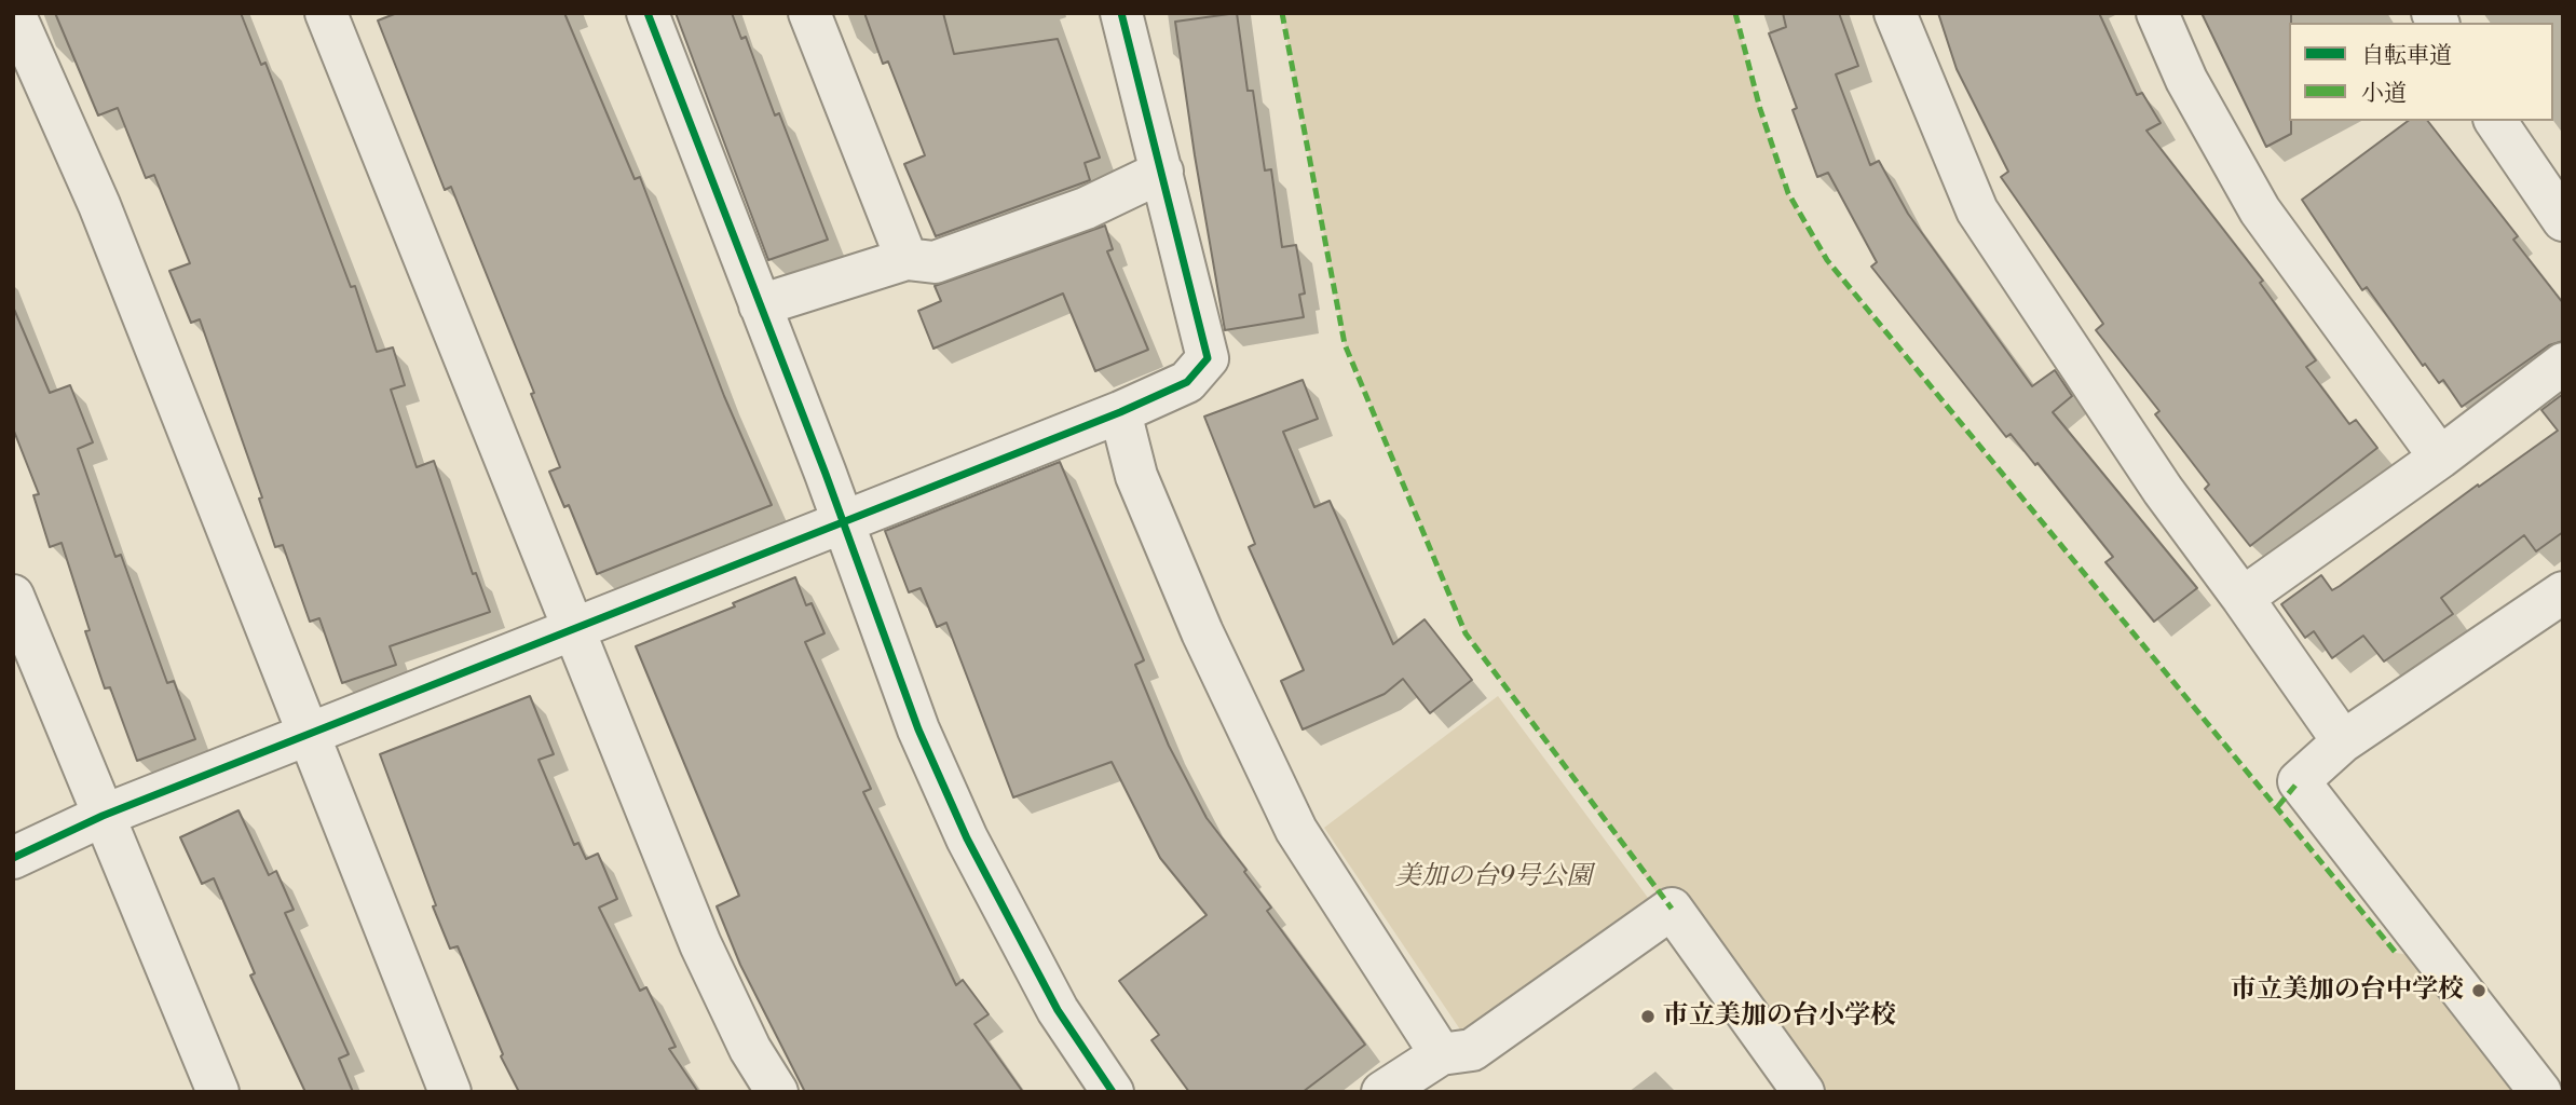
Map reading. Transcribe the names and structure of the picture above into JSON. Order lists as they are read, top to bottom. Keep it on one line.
{"parks":["美加の台9号公園"],"places":["市立美加の台中学校","市立美加の台小学校"],"legend":["自転車道","小道"]}
